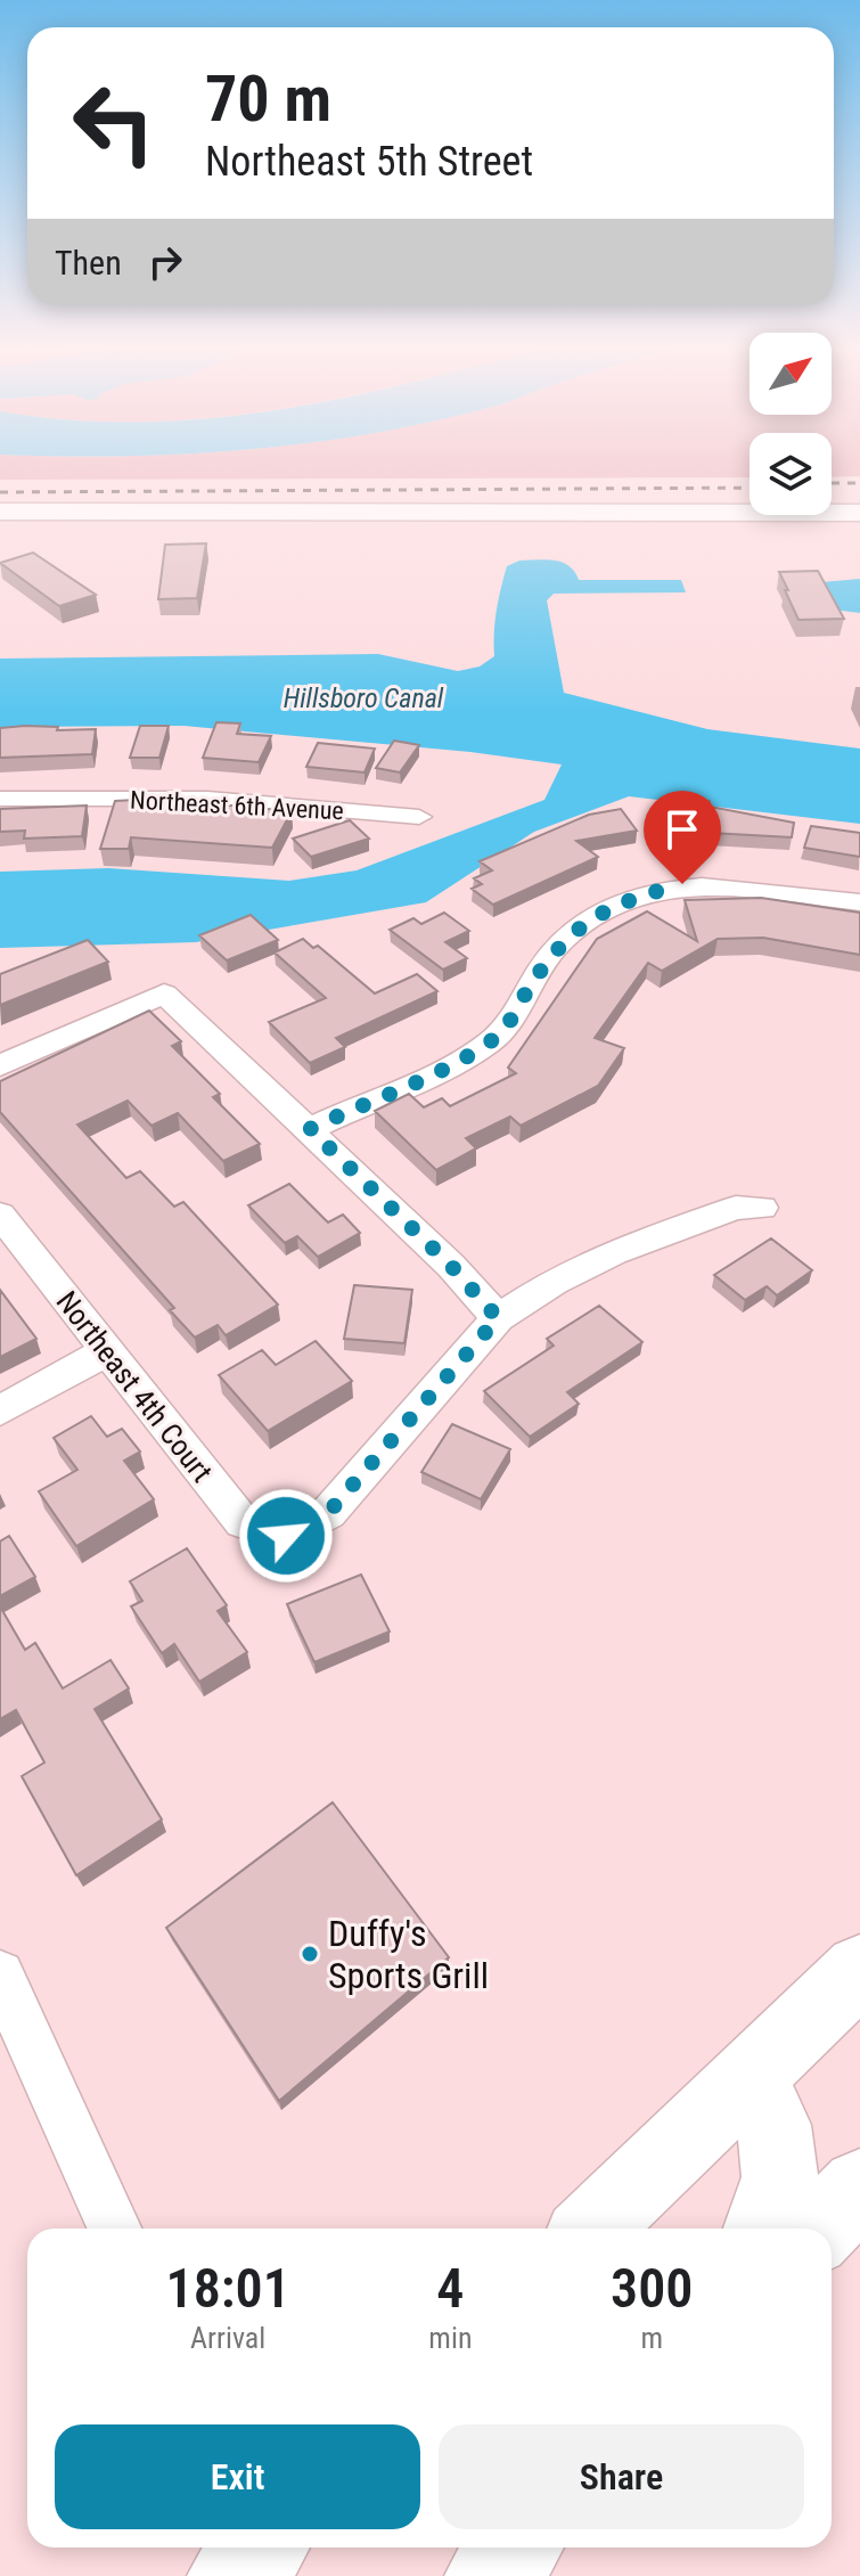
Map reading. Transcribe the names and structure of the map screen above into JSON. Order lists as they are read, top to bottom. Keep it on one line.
{"streets":{"street":["Northeast 6th Avenue","Northeast 4th Court"]},"water":["Hillsboro Canal"],"places":["Duffy's Sports Grill"],"north":"top right","page":{"turn":["70 m","Northeast 5th Street"],"then":"Then","eta":["18:01","Arrival","4","min","300","m"],"buttons":["Exit","Share"]}}
